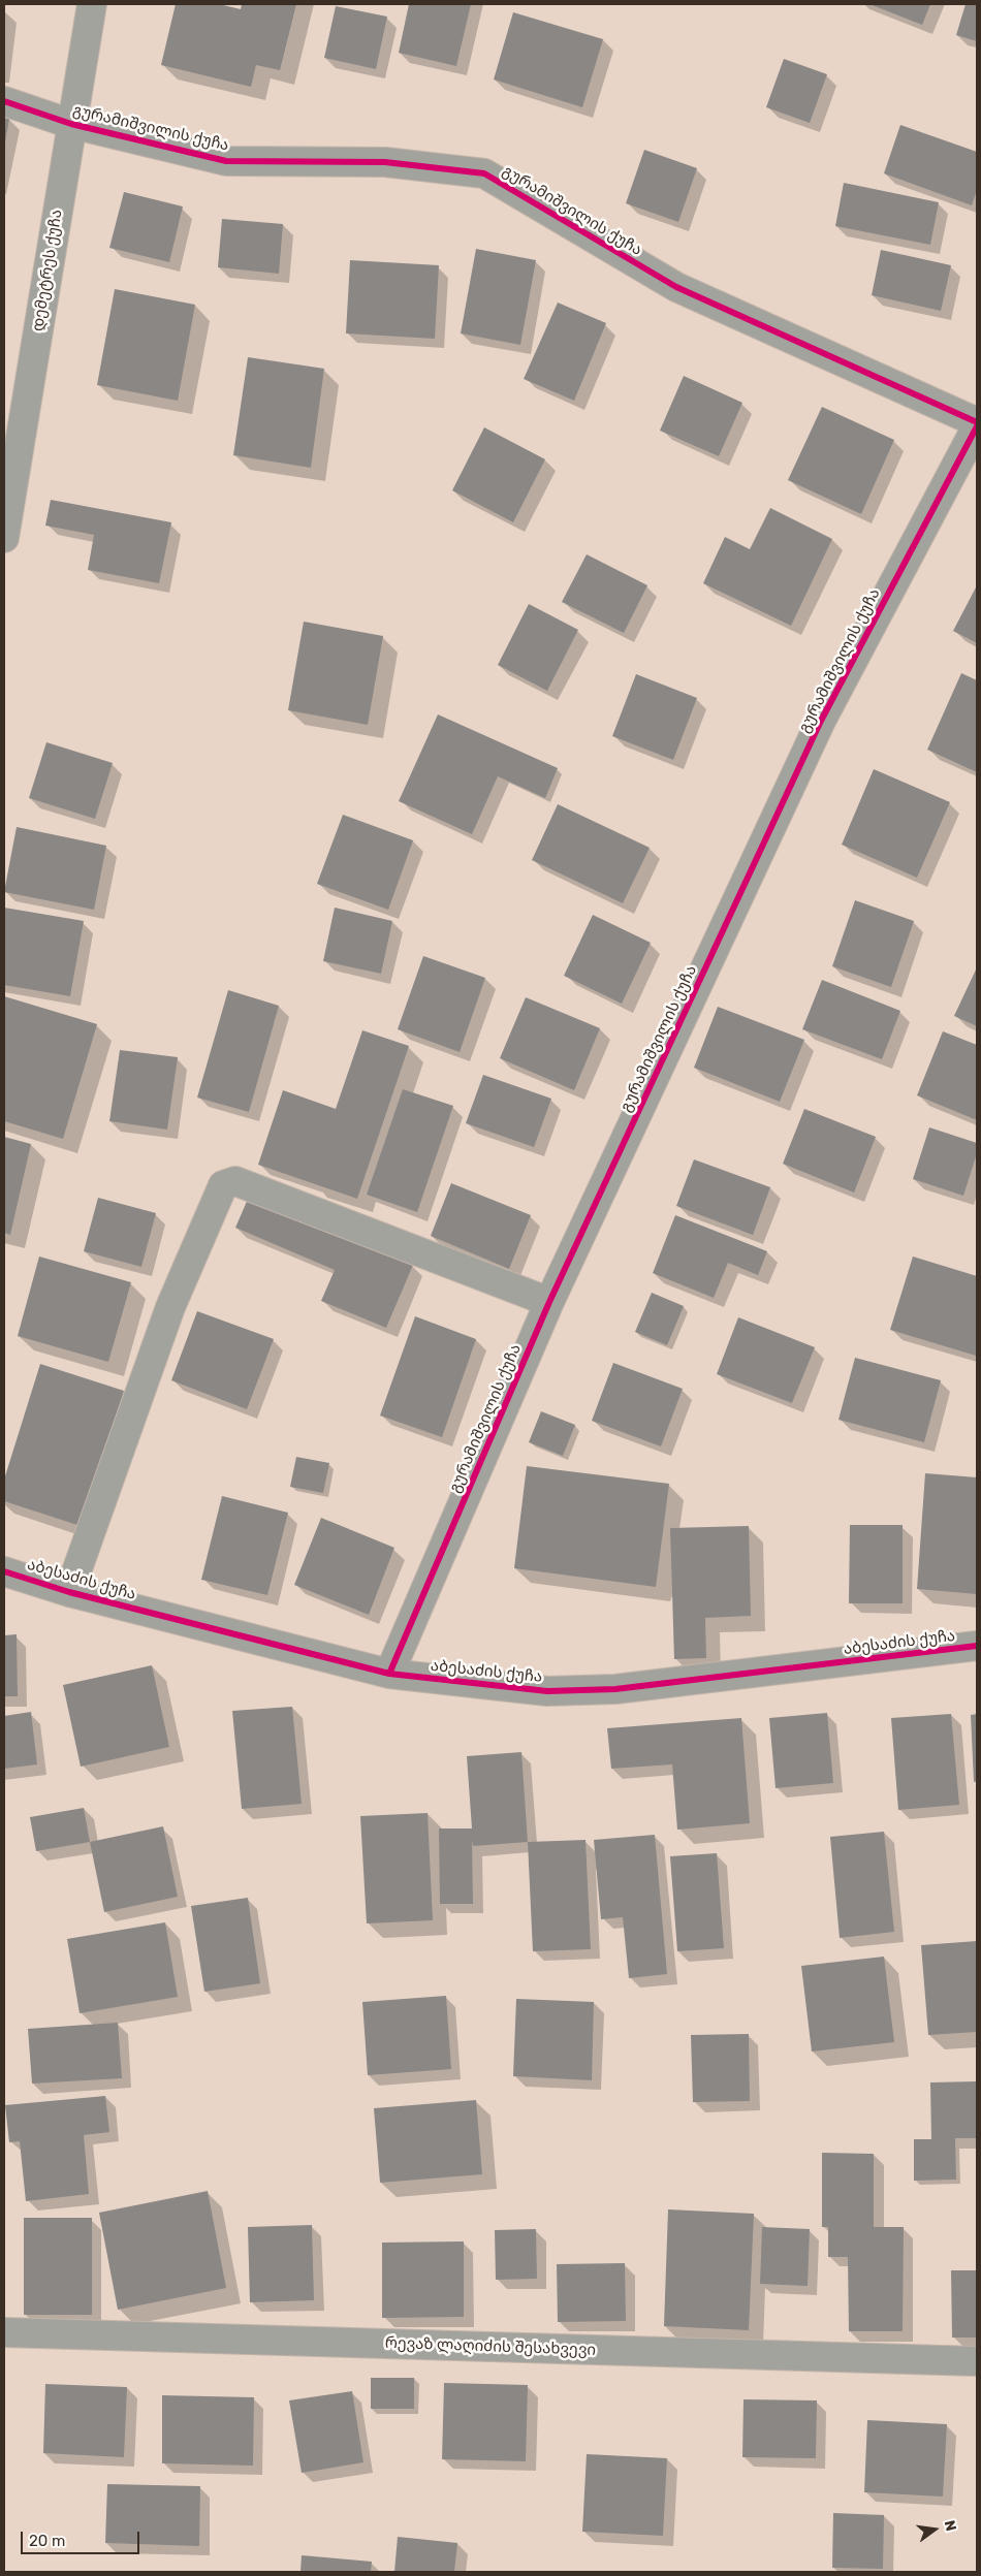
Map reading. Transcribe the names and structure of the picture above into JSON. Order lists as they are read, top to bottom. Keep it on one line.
{"streets":{"street":["გურამიშვილის ქუჩა","დემეტრეს ქუჩა","აბესაძის ქუჩა","რევაზ ლაღიძის შესახვევი"]},"crossings":[["გურამიშვილის ქუჩა","დემეტრეს ქუჩა"],["გურამიშვილის ქუჩა","აბესაძის ქუჩა"]],"scale_bar":"20 m","north":"right"}
